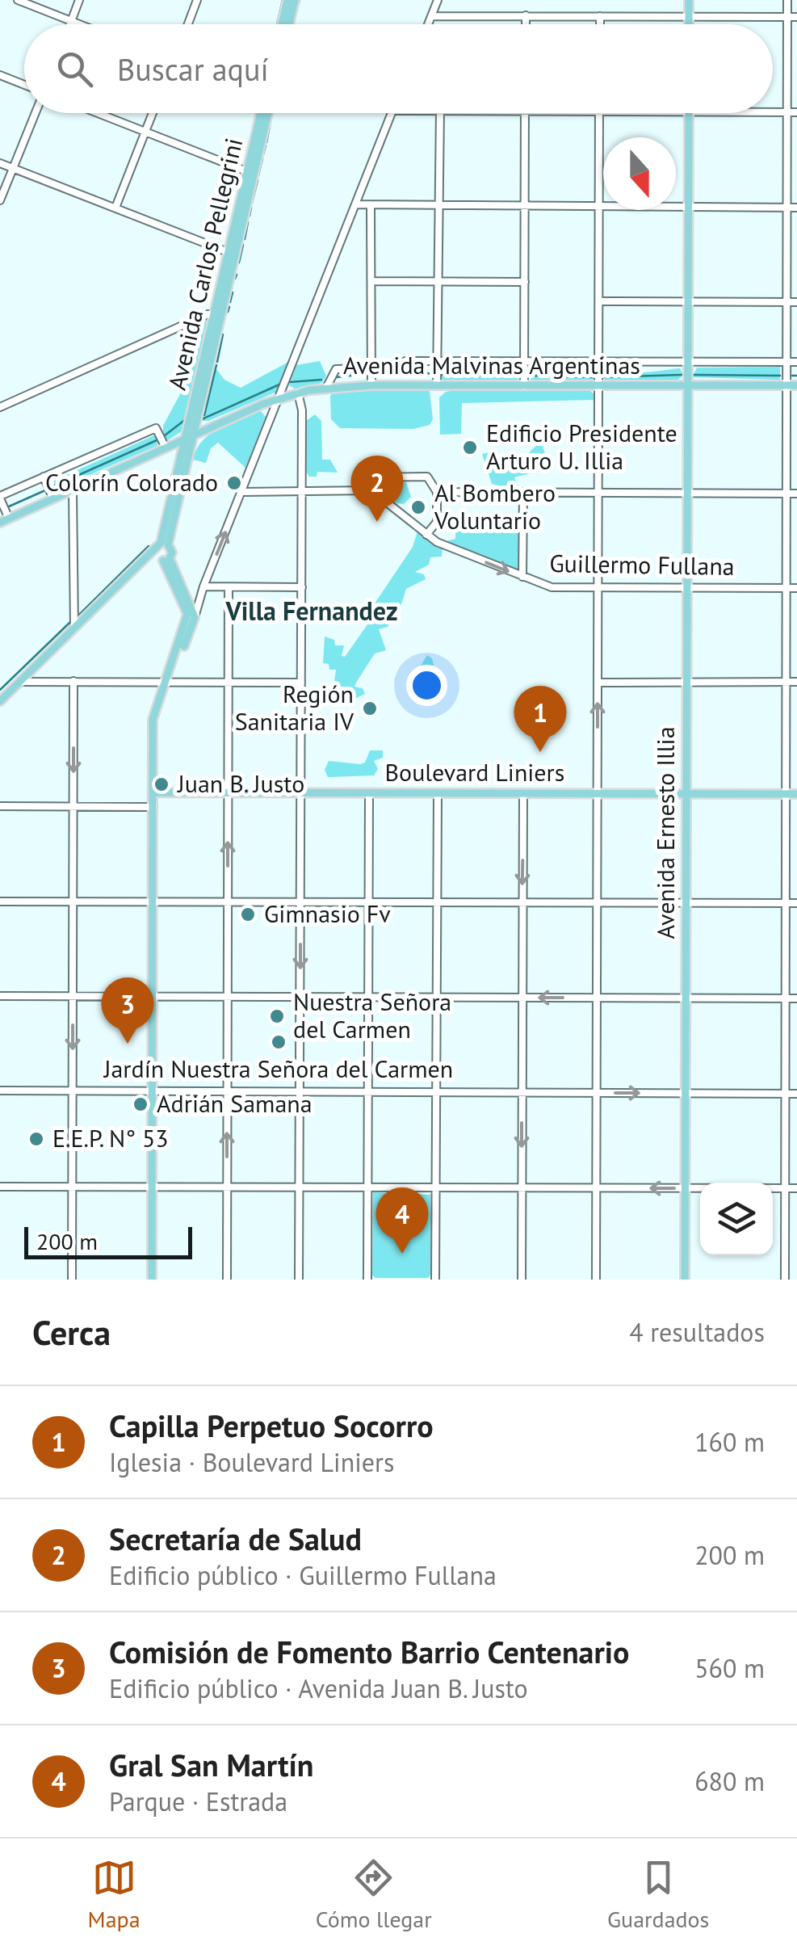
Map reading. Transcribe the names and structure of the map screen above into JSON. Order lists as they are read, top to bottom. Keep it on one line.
{"streets":{"main road":["Avenida Carlos Pellegrini","Avenida Malvinas Argentinas","Boulevard Liniers","Avenida Ernesto Illia"],"street":["Guillermo Fullana"]},"crossings":[["Avenida Carlos Pellegrini","Avenida Malvinas Argentinas"],["Avenida Malvinas Argentinas","Avenida Ernesto Illia"],["Guillermo Fullana","Avenida Ernesto Illia"],["Boulevard Liniers","Avenida Ernesto Illia"]],"districts":["Villa Fernandez"],"places":["Edificio Presidente Arturo U. Illia","Colorín Colorado","Al Bombero Voluntario","Región Sanitaria IV","Juan B. Justo","Gimnasio Fv","Nuestra Señora del Carmen","Jardín Nuestra Señora del Carmen","Adrián Samana","E.E.P. N° 53"],"scale_bar":"200 m","north":"bottom","page":{"search":"Buscar aquí","pins":["2","1","3","4"],"scale":"200 m","heading":["Cerca","4 resultados"],"list":[{"mark":"1","name":"Capilla Perpetuo Socorro","note":"Iglesia · Boulevard Liniers","value":"160 m"},{"mark":"2","name":"Secretaría de Salud","note":"Edificio público · Guillermo Fullana","value":"200 m"},{"mark":"3","name":"Comisión de Fomento Barrio Centenario","note":"Edificio público · Avenida Juan B. Justo","value":"560 m"},{"mark":"4","name":"Gral San Martín","note":"Parque · Estrada","value":"680 m"}],"nav":["Mapa","Cómo llegar","Guardados"]}}
